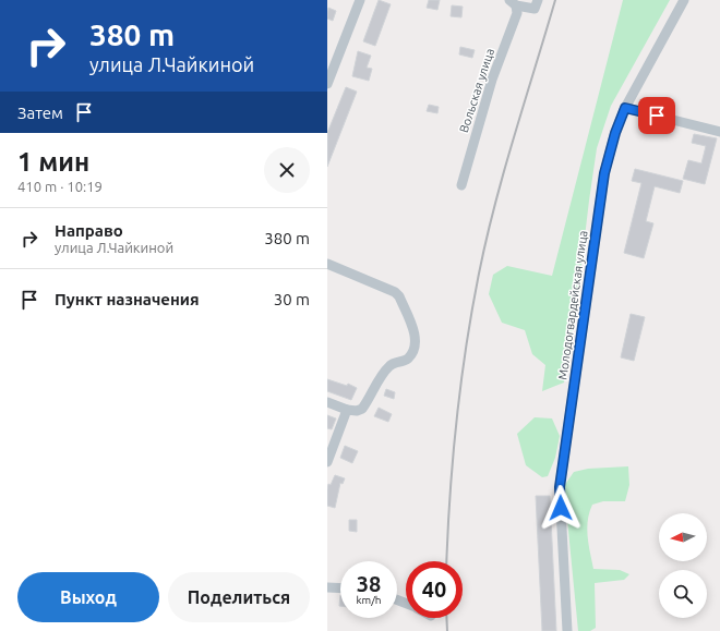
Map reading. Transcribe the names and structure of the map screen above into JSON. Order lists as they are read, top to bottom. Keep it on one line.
{"streets":{"street":["Вольская улица","Молодогвардейская улица"]},"north":"left","page":{"turn":["380 m","улица Л.Чайкиной"],"then":"Затем","heading":["1 мин","410 m · 10:19"],"list":[{"name":"Направо","note":"улица Л.Чайкиной","value":"380 m"},{"name":"Пункт назначения","value":"30 m"}],"speed":"38 km/h","limit":"40","buttons":["Выход","Поделиться"]}}
